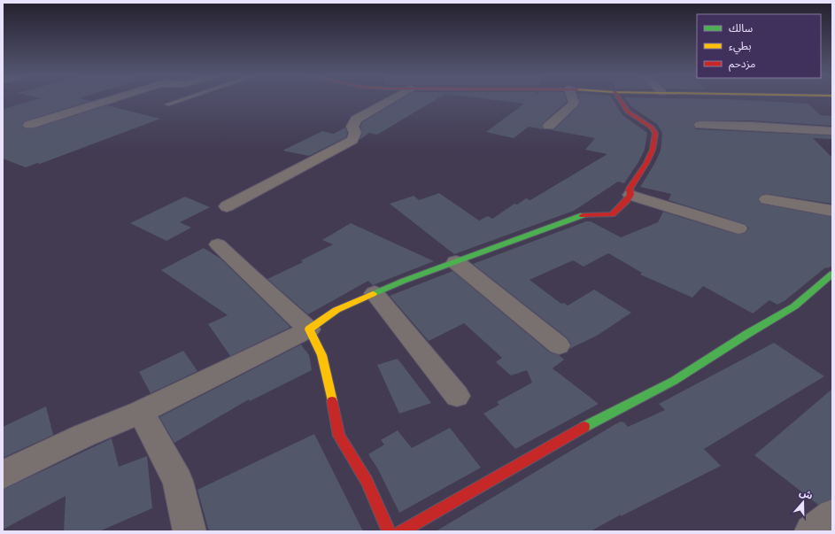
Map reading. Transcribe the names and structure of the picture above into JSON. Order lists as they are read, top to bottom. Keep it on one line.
{"legend":["سالك","بطيء","مزدحم"],"north":"top"}
